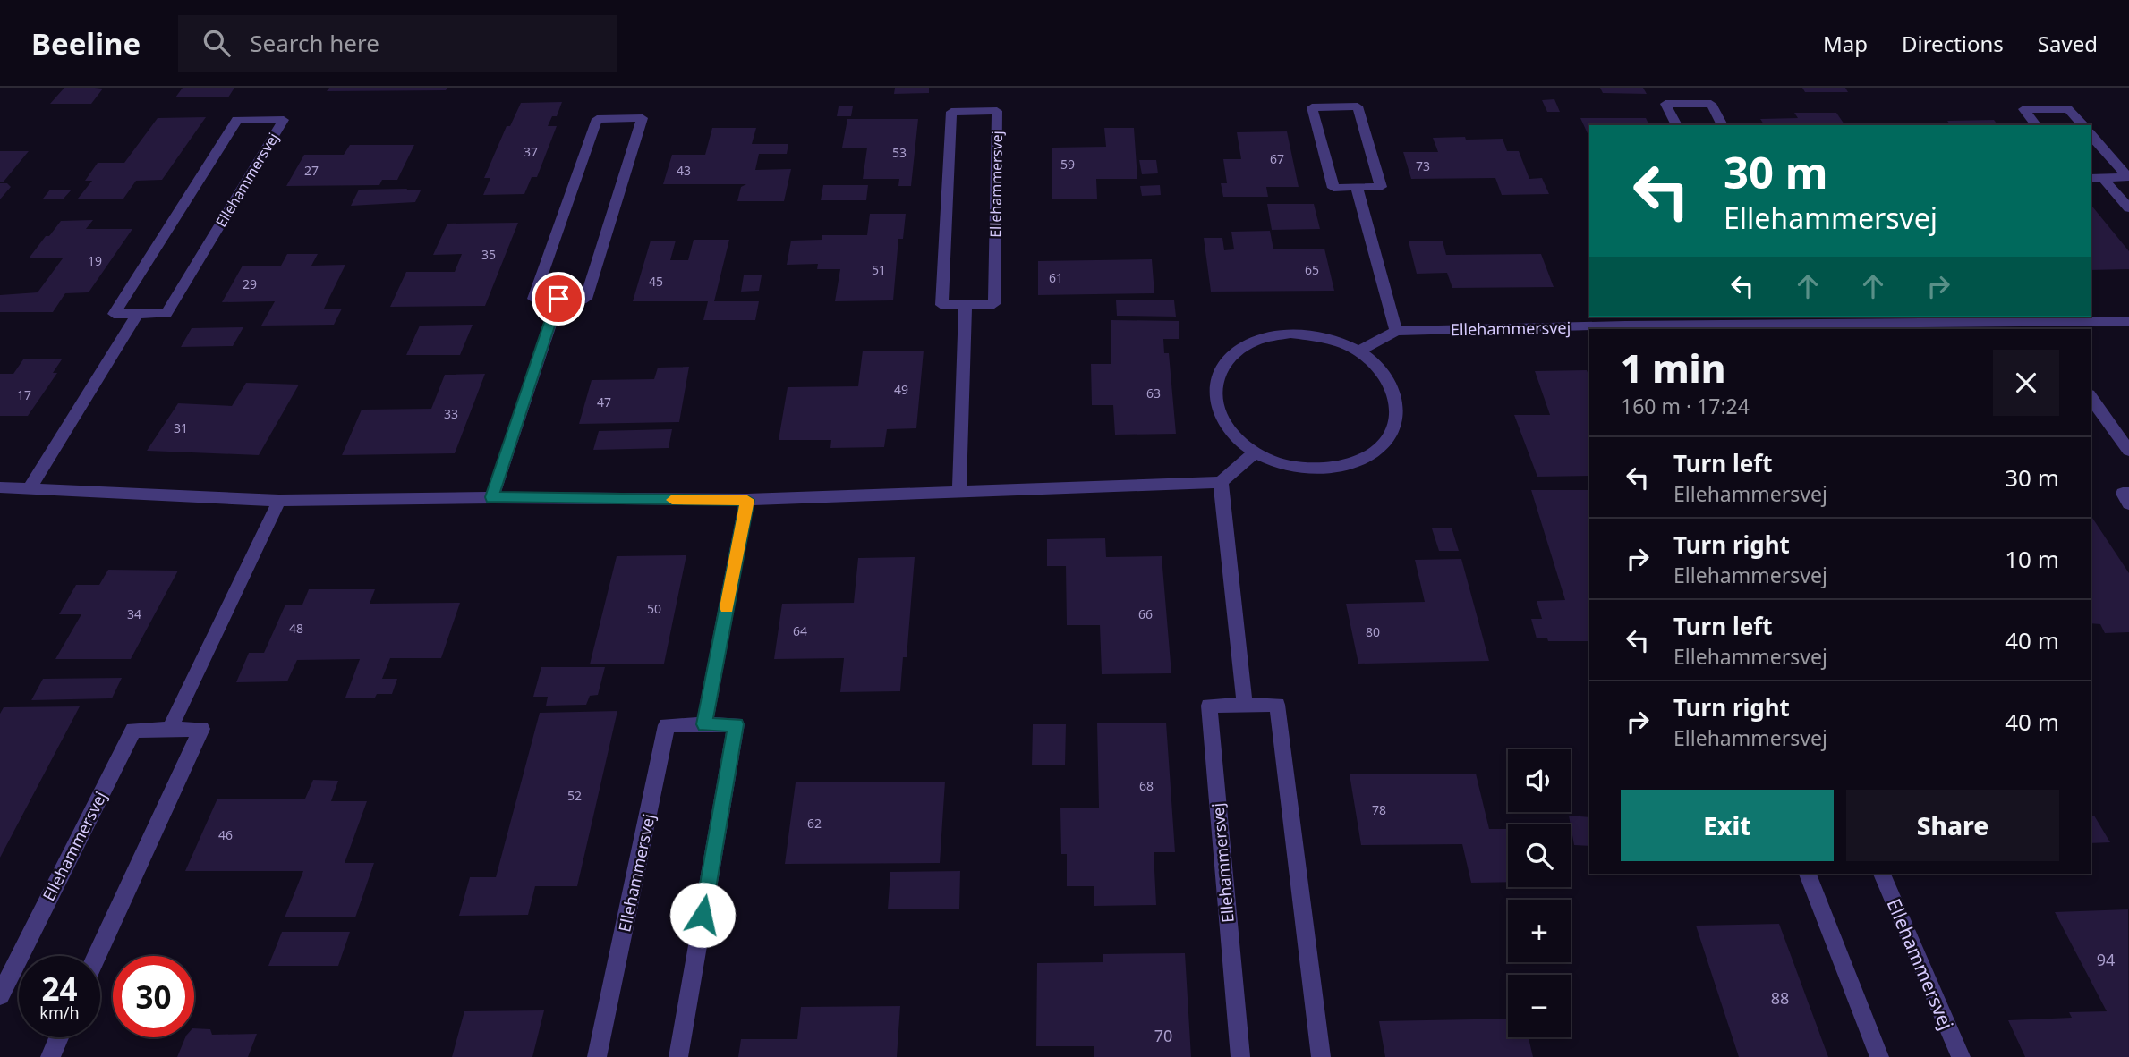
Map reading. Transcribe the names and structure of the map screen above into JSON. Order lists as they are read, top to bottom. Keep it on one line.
{"streets":{"street":["Ellehammersvej"]},"house_numbers":["37","53","67","59","73","27","43","35","19","51","65","61","45","29","49","63","17","47","33","31","50","34","66","48","64","80","68","52","78","62","46","94","88","70"],"page":{"header":"Beeline","search":"Search here","nav":["Map","Directions","Saved"],"turn":["30 m","Ellehammersvej"],"heading":["1 min","160 m · 17:24"],"list":[{"name":"Turn left","note":"Ellehammersvej","value":"30 m"},{"name":"Turn right","note":"Ellehammersvej","value":"10 m"},{"name":"Turn left","note":"Ellehammersvej","value":"40 m"},{"name":"Turn right","note":"Ellehammersvej","value":"40 m"}],"map_buttons":["+","−"],"buttons":["Exit","Share"],"speed":"24 km/h","limit":"30"}}
